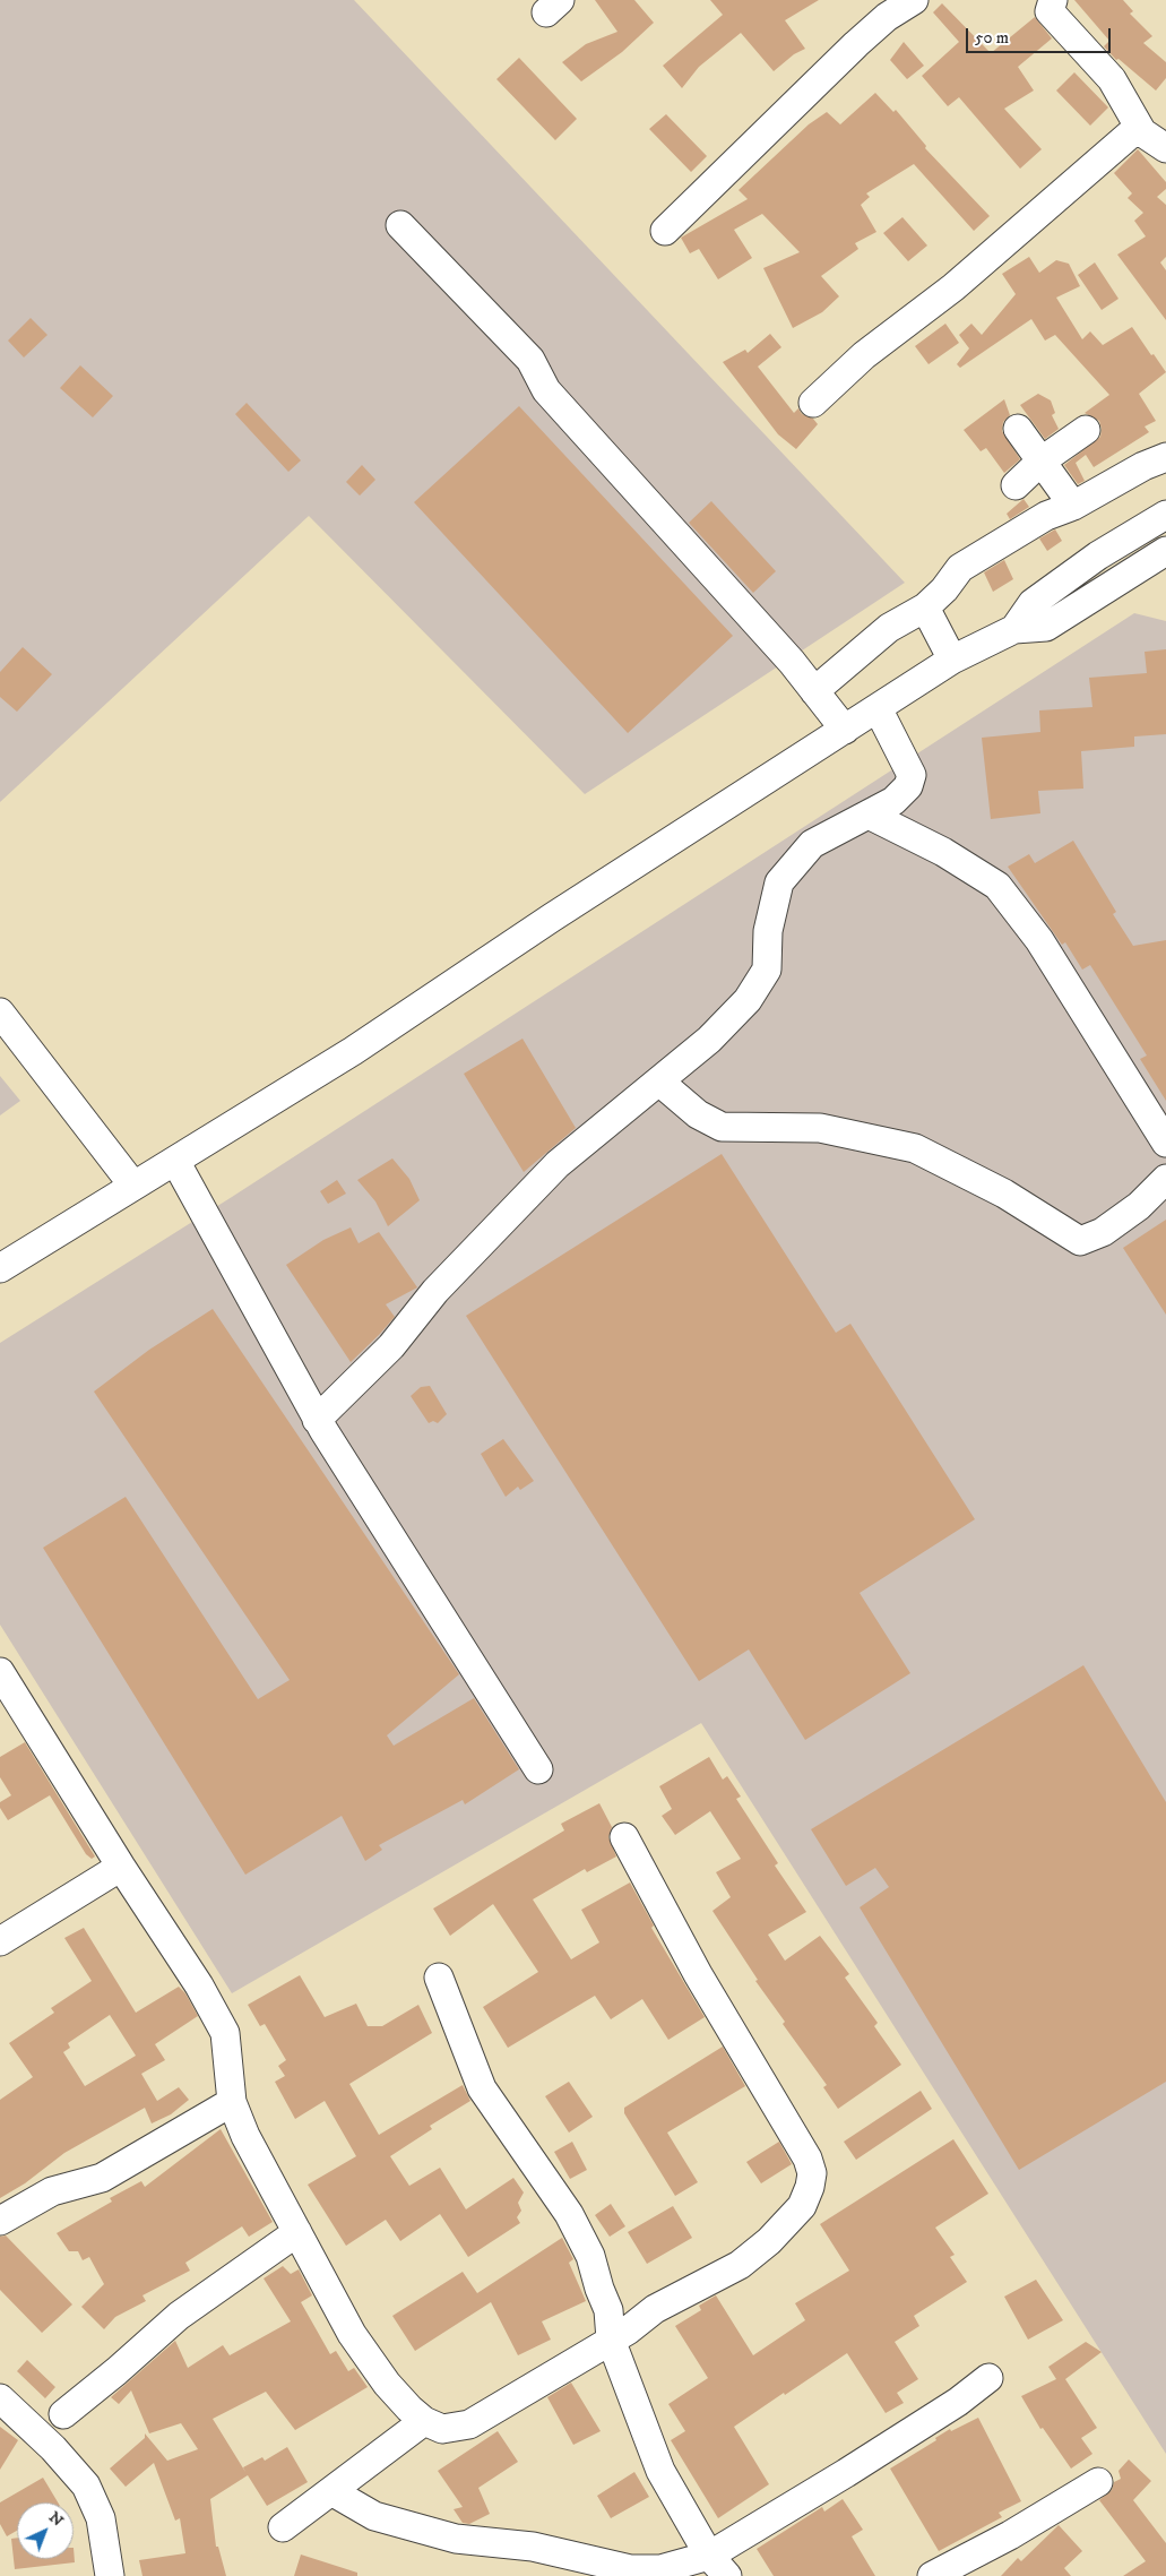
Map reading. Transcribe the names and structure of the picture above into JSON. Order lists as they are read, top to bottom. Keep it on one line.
{"scale_bar":"50 m","north":"top right"}
